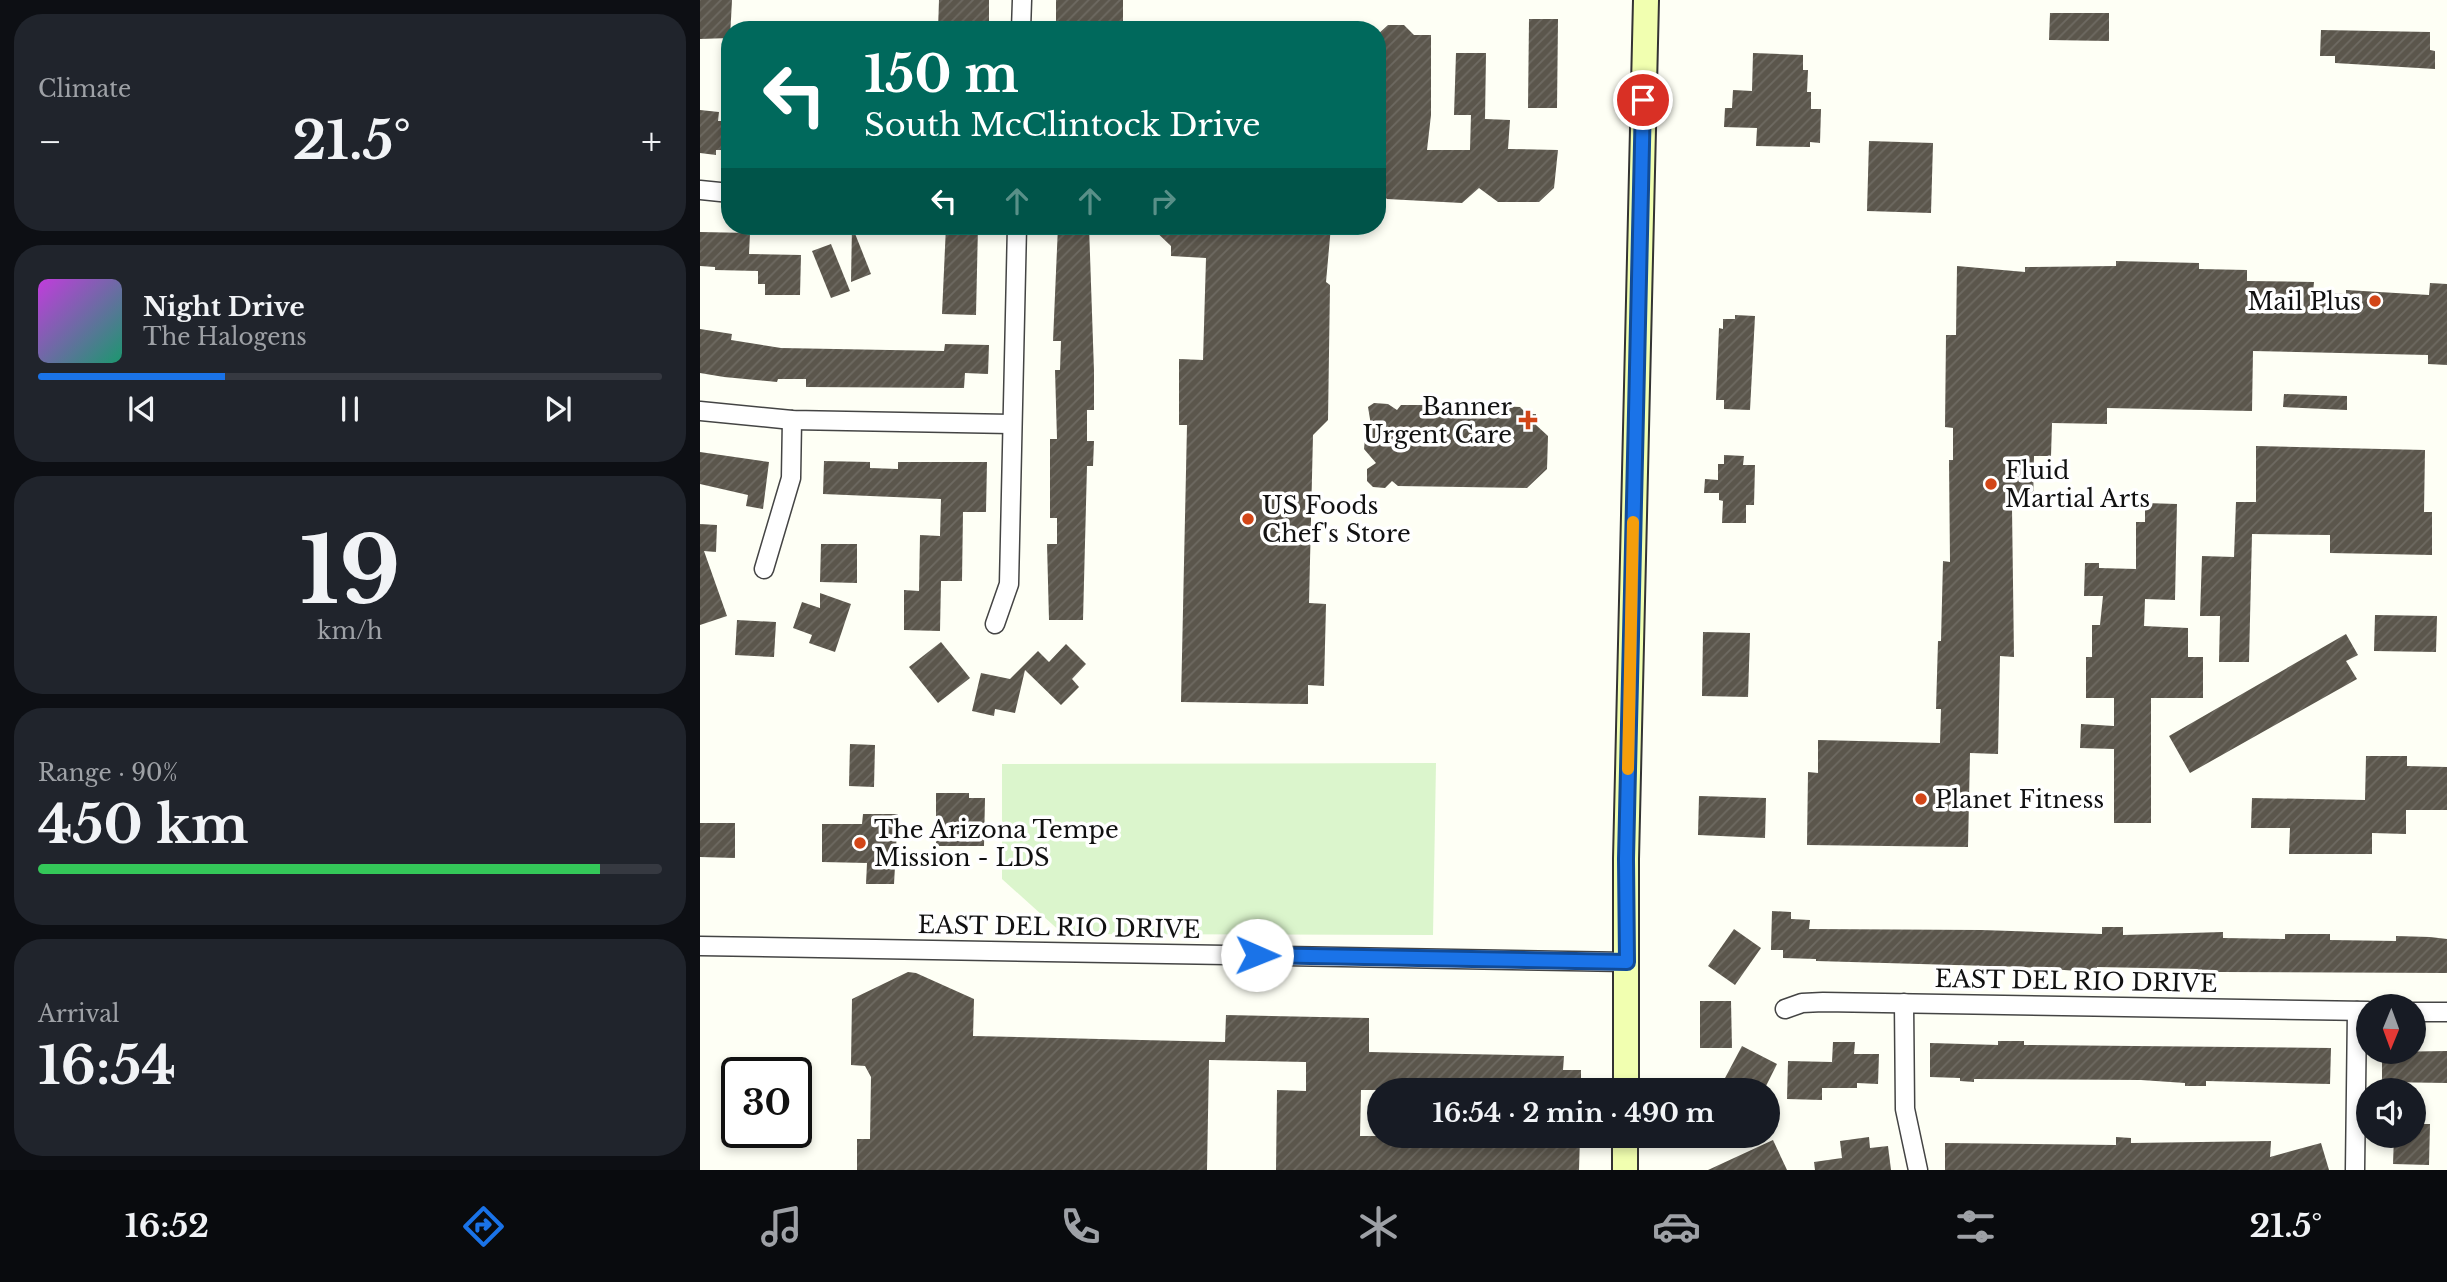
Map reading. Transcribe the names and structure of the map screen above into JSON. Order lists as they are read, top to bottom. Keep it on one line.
{"streets":{"street":["EAST DEL RIO DRIVE"]},"places":{"other":["Mail Plus","Fluid Martial Arts","US Foods Chef's Store","Planet Fitness","The Arizona Tempe Mission - LDS"],"health":["Banner Urgent Care"]},"north":"bottom","page":{"tile":["Climate",["19","km/h"],["Range · 90%","450 km"],["Arrival","16:54"]],"turn":["150 m","South McClintock Drive"],"heat":["−","21.5°","+"],"song":["Night Drive","The Halogens"],"limit":"30","trip":"16:54 · 2 min · 490 m","tabs":["16:52","21.5°"]}}
